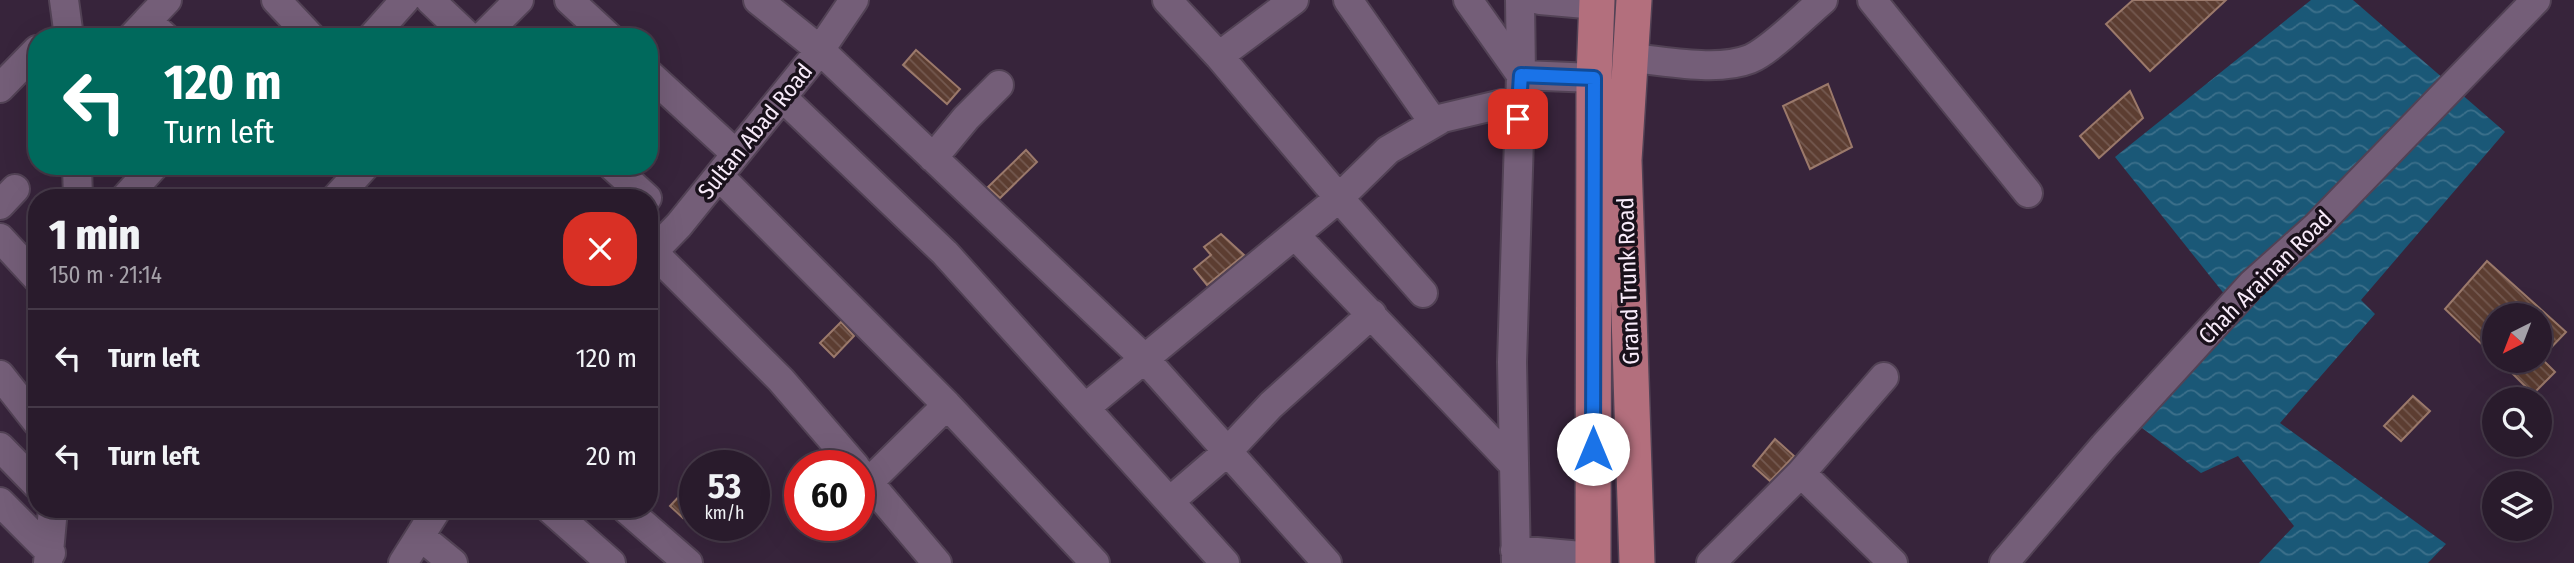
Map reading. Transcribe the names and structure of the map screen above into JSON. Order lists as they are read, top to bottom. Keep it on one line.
{"streets":{"main road":["Grand Trunk Road"],"street":["Sultan Abad Road","Chah Arainan Road"]},"north":"bottom left","page":{"turn":["120 m","Turn left"],"heading":["1 min","150 m · 21:14"],"list":[{"name":"Turn left","value":"120 m"},{"name":"Turn left","value":"20 m"}],"speed":"53 km/h","limit":"60"}}
